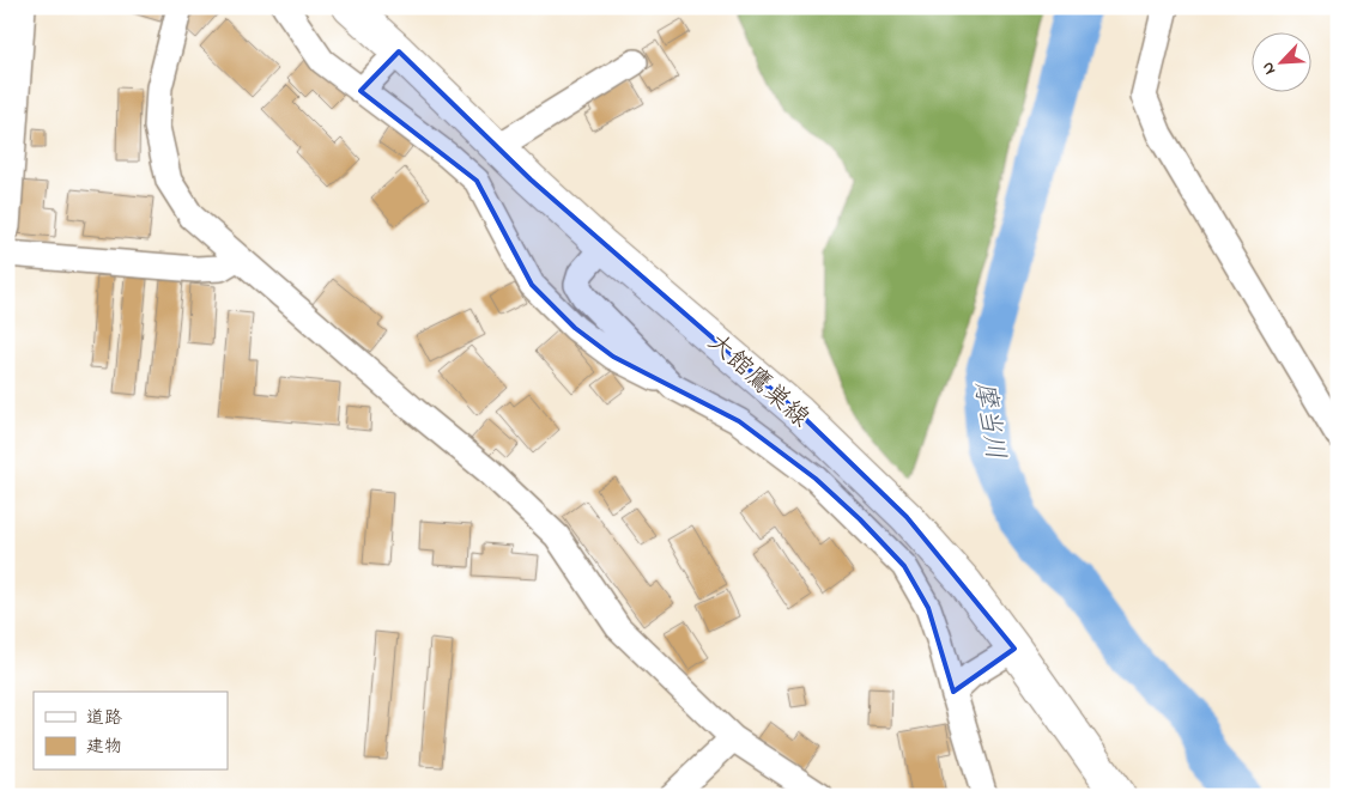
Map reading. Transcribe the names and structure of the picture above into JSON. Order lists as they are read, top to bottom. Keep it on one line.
{"streets":{"main road":["大館鷹巣線"]},"water":["摩当川"],"legend":["道路","建物"],"north":"bottom left"}
